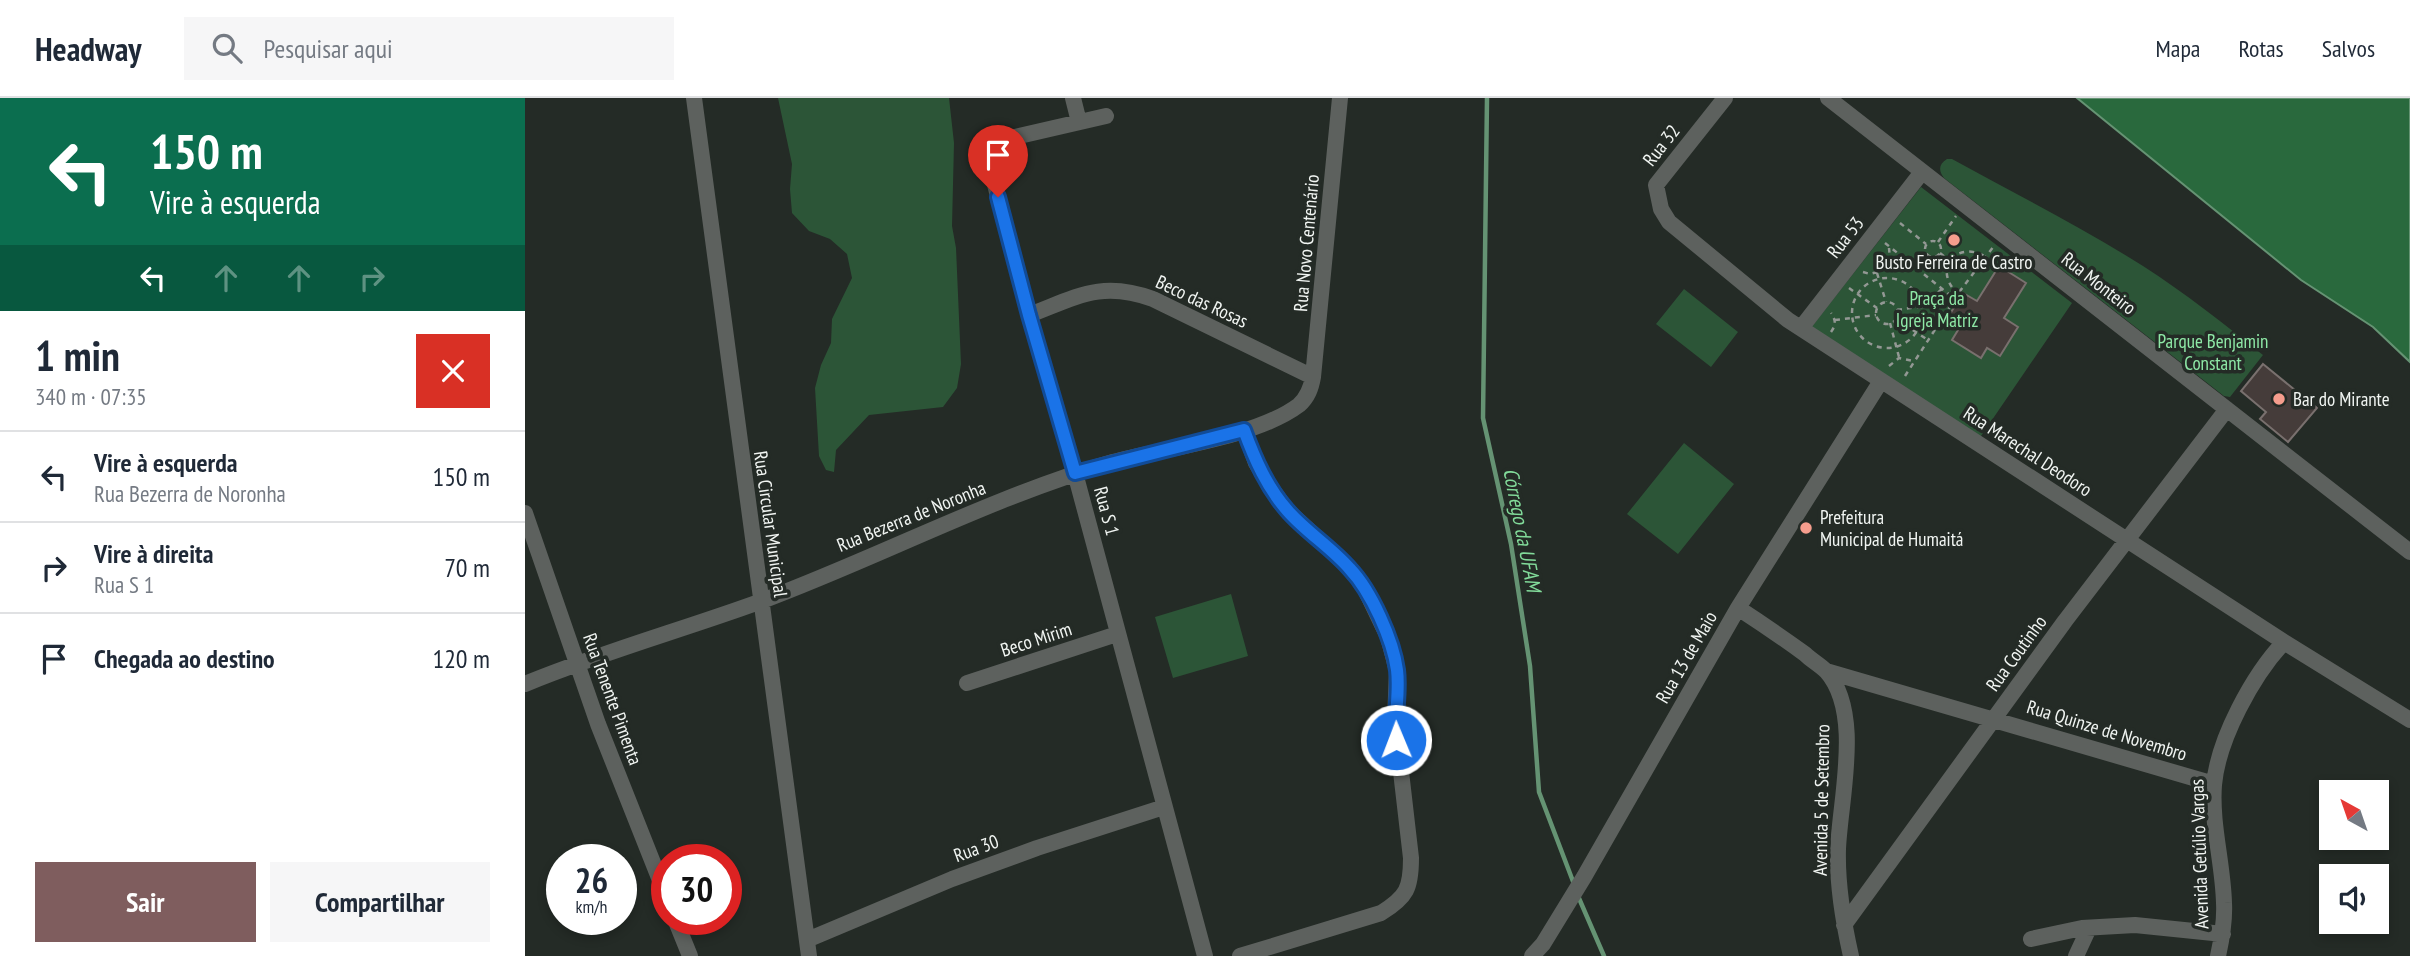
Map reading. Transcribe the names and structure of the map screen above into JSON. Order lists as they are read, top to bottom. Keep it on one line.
{"streets":{"street":["Rua 32","Rua 53","Rua Novo Centenário","Rua Monteiro","Beco das Rosas","Rua Marechal Deodoro","Rua S 1","Rua Bezerra de Noronha","Rua Circular Municipal","Beco Mirim","Rua Coutinho","Rua 13 de Maio","Rua Tenente Pimenta","Rua Quinze de Novembro","Avenida 5 de Setembro","Rua 30","Avenida Getúlio Vargas"]},"crossings":[["Rua 32","Rua Marechal Deodoro"],["Rua 53","Rua Monteiro"],["Rua 53","Rua Marechal Deodoro"],["Rua Novo Centenário","Beco das Rosas"],["Rua Novo Centenário","Rua Bezerra de Noronha"],["Rua Monteiro","Rua Coutinho"],["Beco das Rosas","Rua S 1"],["Beco das Rosas","Rua Bezerra de Noronha"],["Rua Marechal Deodoro","Rua Coutinho"],["Rua Marechal Deodoro","Rua 13 de Maio"],["Rua Marechal Deodoro","Avenida Getúlio Vargas"],["Rua S 1","Rua Bezerra de Noronha"],["Rua S 1","Beco Mirim"],["Rua S 1","Rua 30"],["Rua Bezerra de Noronha","Rua Circular Municipal"],["Rua Bezerra de Noronha","Rua Tenente Pimenta"],["Rua Circular Municipal","Rua 30"],["Rua Coutinho","Rua Quinze de Novembro"],["Rua Coutinho","Avenida 5 de Setembro"],["Rua 13 de Maio","Avenida 5 de Setembro"],["Rua Quinze de Novembro","Avenida 5 de Setembro"],["Rua Quinze de Novembro","Avenida Getúlio Vargas"]],"water":["Córrego da UFAM"],"parks":["Praça da Igreja Matriz","Parque Benjamin Constant"],"places":["Busto Ferreira de Castro","Bar do Mirante","Prefeitura Municipal de Humaitá"],"north":"top left","page":{"header":"Headway","search":"Pesquisar aqui","nav":["Mapa","Rotas","Salvos"],"turn":["150 m","Vire à esquerda"],"heading":["1 min","340 m · 07:35"],"list":[{"name":"Vire à esquerda","note":"Rua Bezerra de Noronha","value":"150 m"},{"name":"Vire à direita","note":"Rua S 1","value":"70 m"},{"name":"Chegada ao destino","value":"120 m"}],"speed":"26 km/h","limit":"30","buttons":["Sair","Compartilhar"]}}
